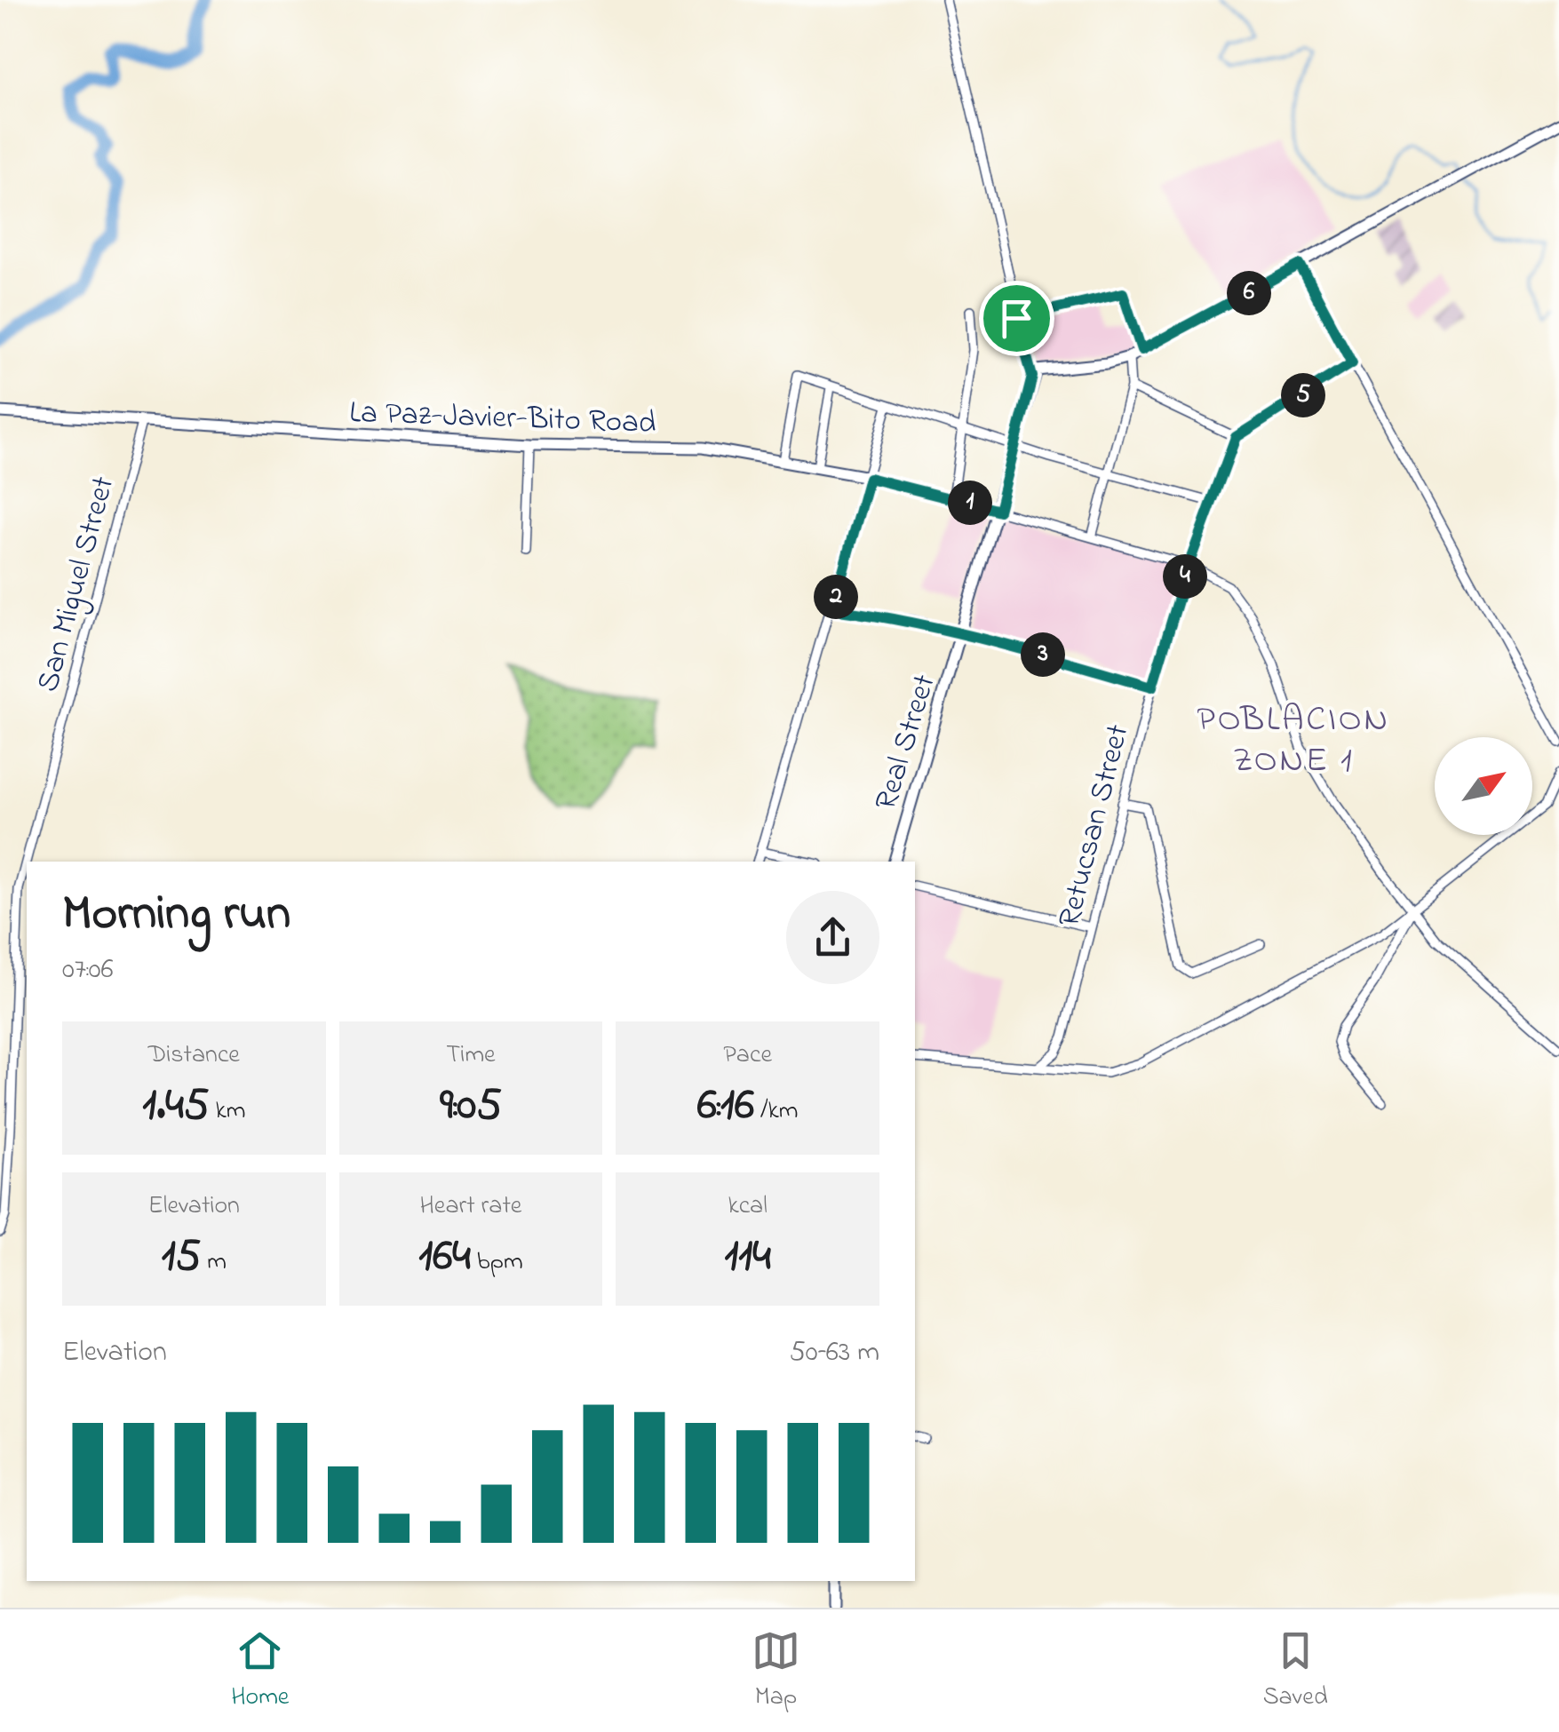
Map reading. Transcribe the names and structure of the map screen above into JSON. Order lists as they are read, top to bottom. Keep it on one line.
{"streets":{"main road":["La Paz-Javier-Bito Road","Real Street"],"street":["San Miguel Street","Retucsan Street"]},"crossings":[["La Paz-Javier-Bito Road","San Miguel Street"],["La Paz-Javier-Bito Road","Real Street"]],"districts":["POBLACION ZONE 1"],"north":"top right","page":{"pins":["6","5","1","4","2","3"],"heading":["Morning run","07:06"],"stats":[["Distance","1.45 km"],["Time","9:05"],["Pace","6:16 /km"],["Elevation","15 m"],["Heart rate","164 bpm"],["kcal","114"]],"chart":["Elevation","50–63 m"],"tabs":["Home","Map","Saved"]}}
